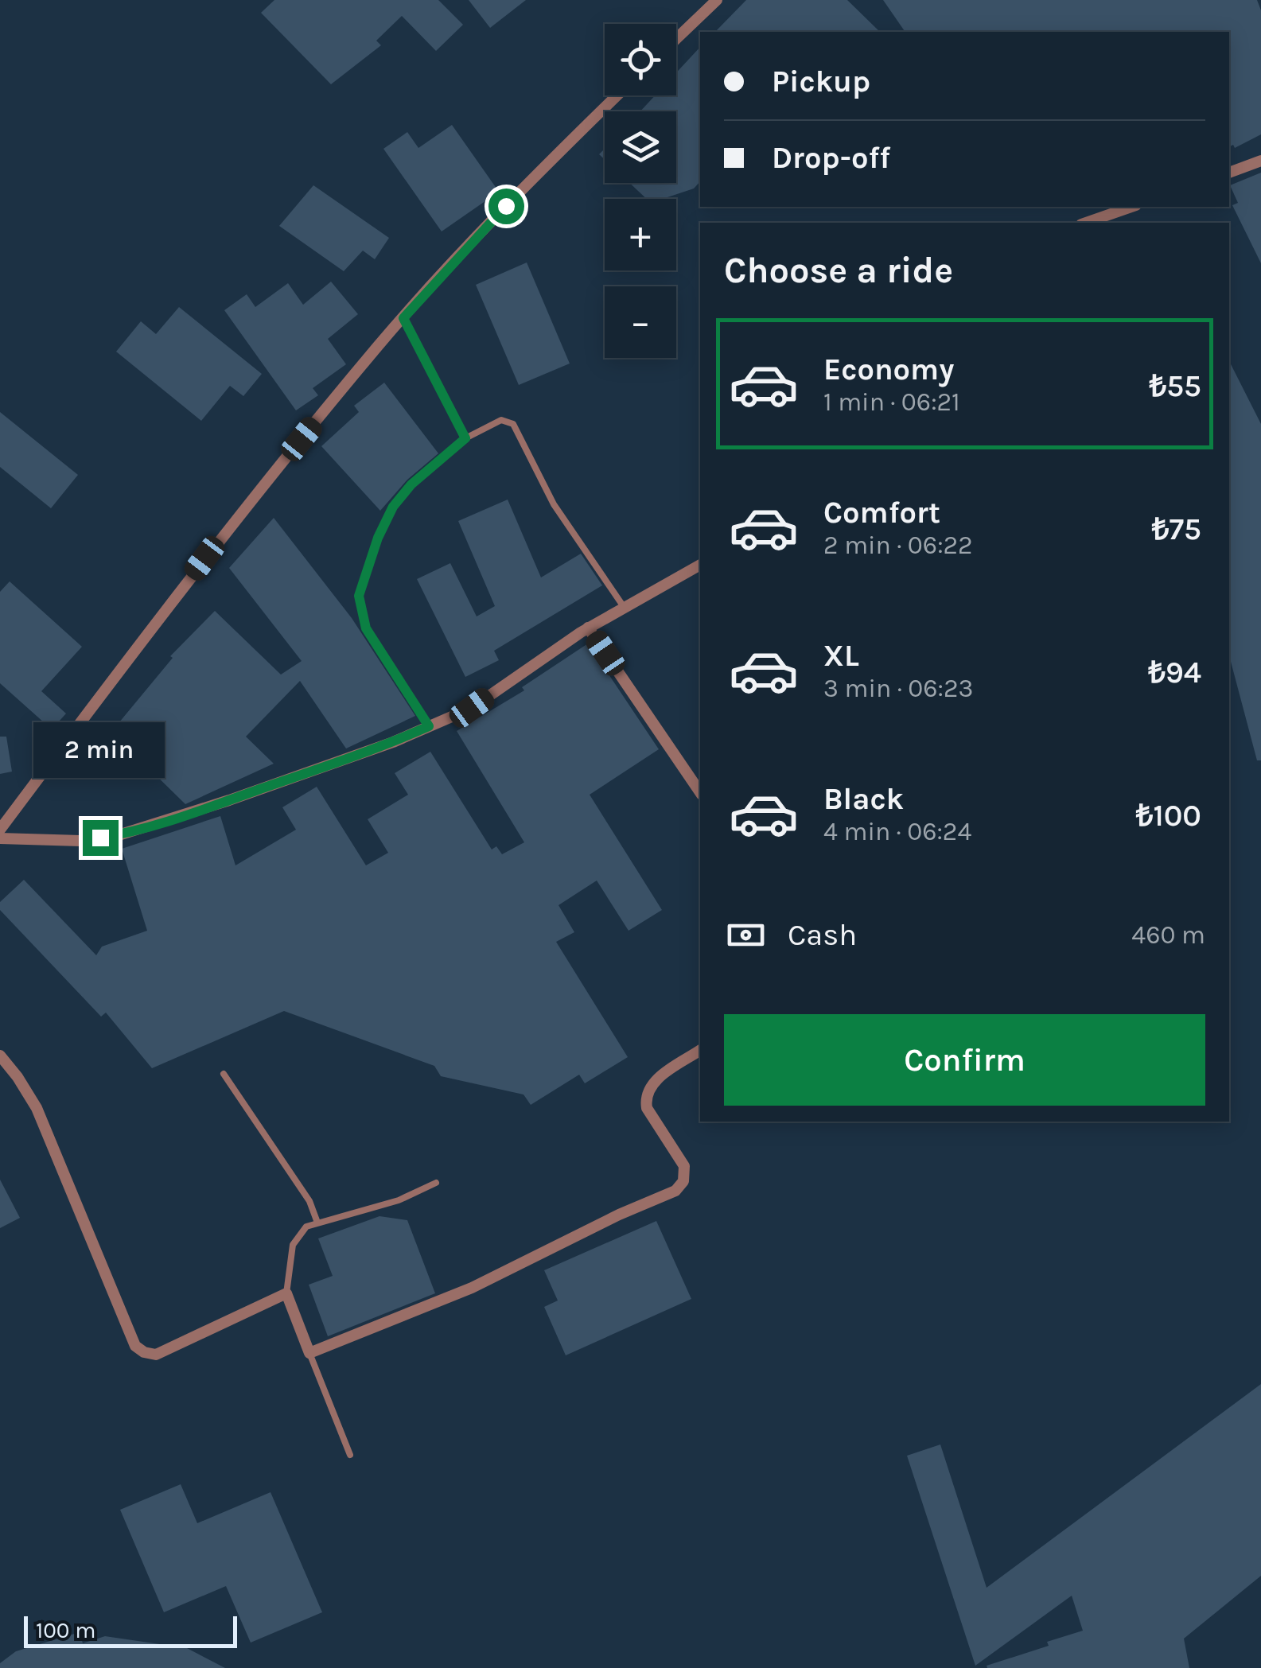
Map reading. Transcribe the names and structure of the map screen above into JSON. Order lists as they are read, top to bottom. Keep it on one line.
{"scale_bar":"100 m","page":{"map_buttons":["+","−"],"banner":["Pickup","Drop-off"],"heading":"Choose a ride","list":[{"name":"Economy","note":"1 min · 06:21","value":"₺55"},{"name":"Comfort","note":"2 min · 06:22","value":"₺75"},{"name":"XL","note":"3 min · 06:23","value":"₺94"},{"name":"Black","note":"4 min · 06:24","value":"₺100"}],"bubble":"2 min","pay":["Cash","460 m"],"buttons":"Confirm","scale":"100 m"}}
